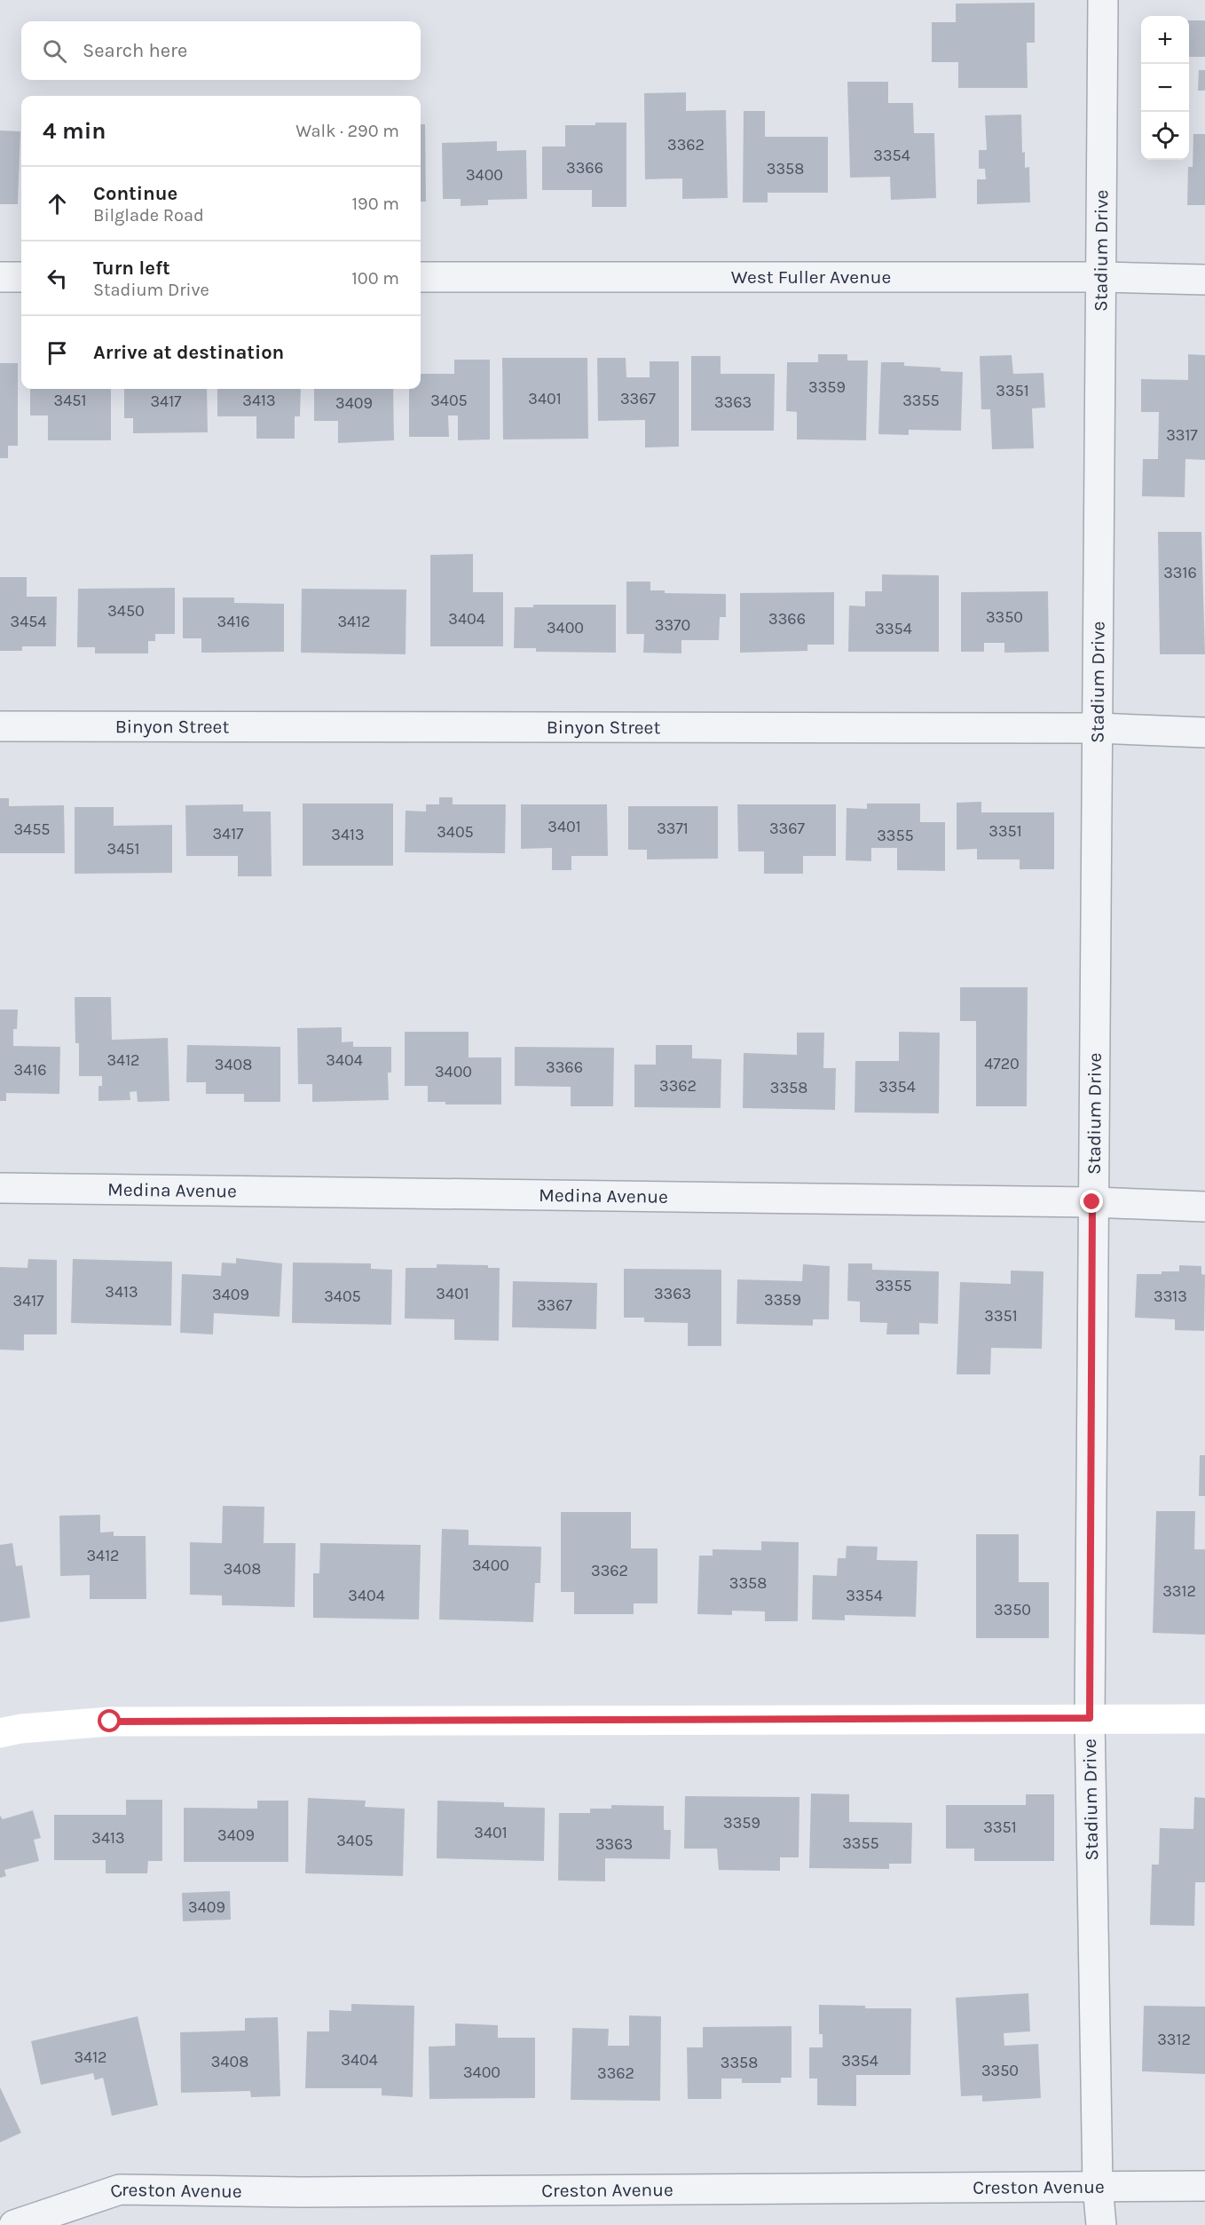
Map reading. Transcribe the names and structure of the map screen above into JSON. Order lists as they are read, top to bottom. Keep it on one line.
{"streets":{"street":["Stadium Drive","West Fuller Avenue","Binyon Street","Medina Avenue","Creston Avenue"]},"crossings":[["Stadium Drive","West Fuller Avenue"],["Stadium Drive","Binyon Street"],["Stadium Drive","Medina Avenue"],["Stadium Drive","Creston Avenue"]],"house_numbers":["3362","3354","3366","3358","3400","3359","3351","3401","3367","3451","3413","3405","3355","3417","3363","3409","3317","3316","3450","3350","3404","3366","3454","3416","3412","3370","3400","3354","3401","3371","3367","3455","3351","3405","3417","3413","3355","3451","3412","3404","4720","3408","3366","3416","3400","3362","3354","3358","3355","3413","3401","3363","3409","3405","3313","3359","3417","3367","3351","3412","3400","3408","3362","3358","3312","3404","3354","3350","3359","3351","3401","3409","3413","3405","3355","3363","3409","3312","3412","3404","3354","3408","3358","3350","3400","3362"],"page":{"map_buttons":["+","−"],"search":"Search here","heading":["4 min","Walk · 290 m"],"list":[["Continue","Bilglade Road","190 m"],["Turn left","Stadium Drive","100 m"],"Arrive at destination"]}}
